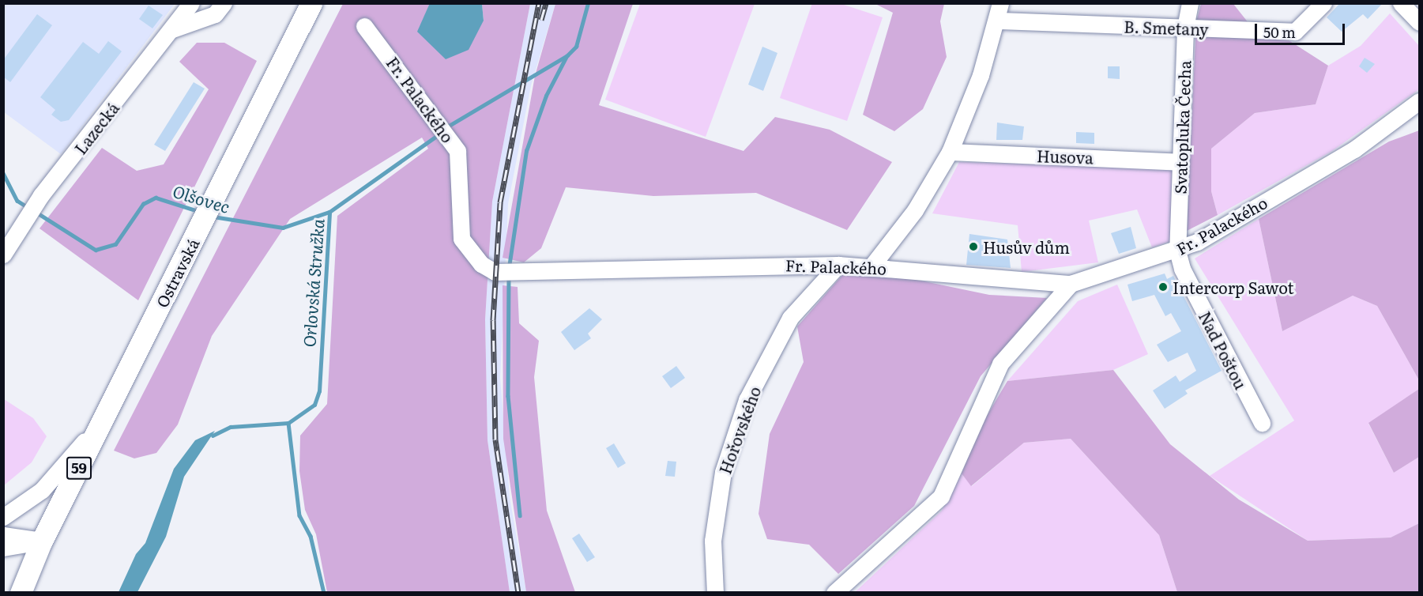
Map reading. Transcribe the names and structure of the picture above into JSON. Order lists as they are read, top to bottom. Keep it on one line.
{"streets":{"main road":["Ostravská","59"],"street":["B. Smetany","Fr. Palackého","Svatopluka Čecha","Lazecká","Husova","Nad Poštou","Hořovského"]},"crossings":[["B. Smetany","Svatopluka Čecha"],["Fr. Palackého","Svatopluka Čecha"],["Fr. Palackého","Nad Poštou"],["Fr. Palackého","Hořovského"],["Svatopluka Čecha","Husova"],["Svatopluka Čecha","Nad Poštou"],["Ostravská","59"]],"water":["Olšovec","Orlovská Stružka"],"places":["Husův dům","Intercorp Sawot"],"scale_bar":"50 m"}
